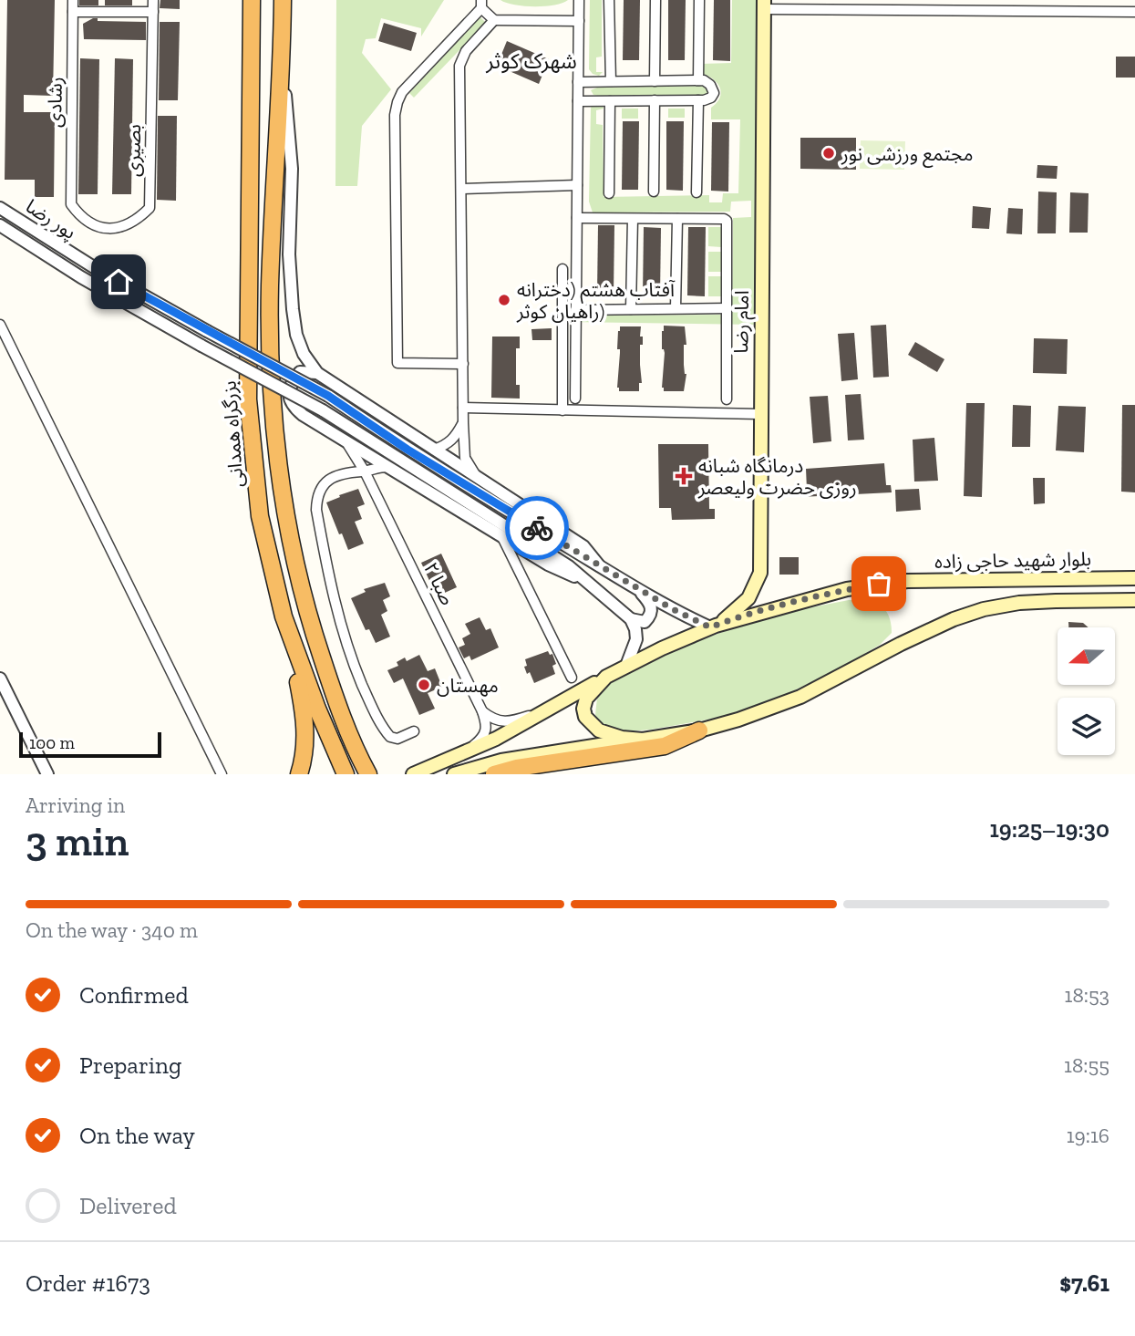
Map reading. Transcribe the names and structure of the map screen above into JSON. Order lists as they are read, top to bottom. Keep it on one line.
{"streets":{"highway":["بزرگراه همدانی"],"main road":["امام رضا","بلوار شهید حاجی زاده"],"street":["رشادی","بصیری","پور رضا","صبا ۲"]},"crossings":[["رشادی","بصیری"],["پور رضا","امام رضا"],["پور رضا","بلوار شهید حاجی زاده"],["امام رضا","بلوار شهید حاجی زاده"]],"districts":["شهرک کوثر"],"places":{"other":["مجتمع ورزشی نور","آفتاب هشتم (دخترانه راهیان کوثر)","مهستان"],"health":["درمانگاه شبانه روزی حضرت ولیعصر"]},"scale_bar":"100 m","north":"left","page":{"scale":"100 m","heading":["3 min","Arriving in","19:25–19:30"],"panel":["Order #1673","$7.61"],"bar":"On the way · 340 m","list":[["Confirmed","18:53"],["Preparing","18:55"],["On the way","19:16"],"Delivered"]}}
